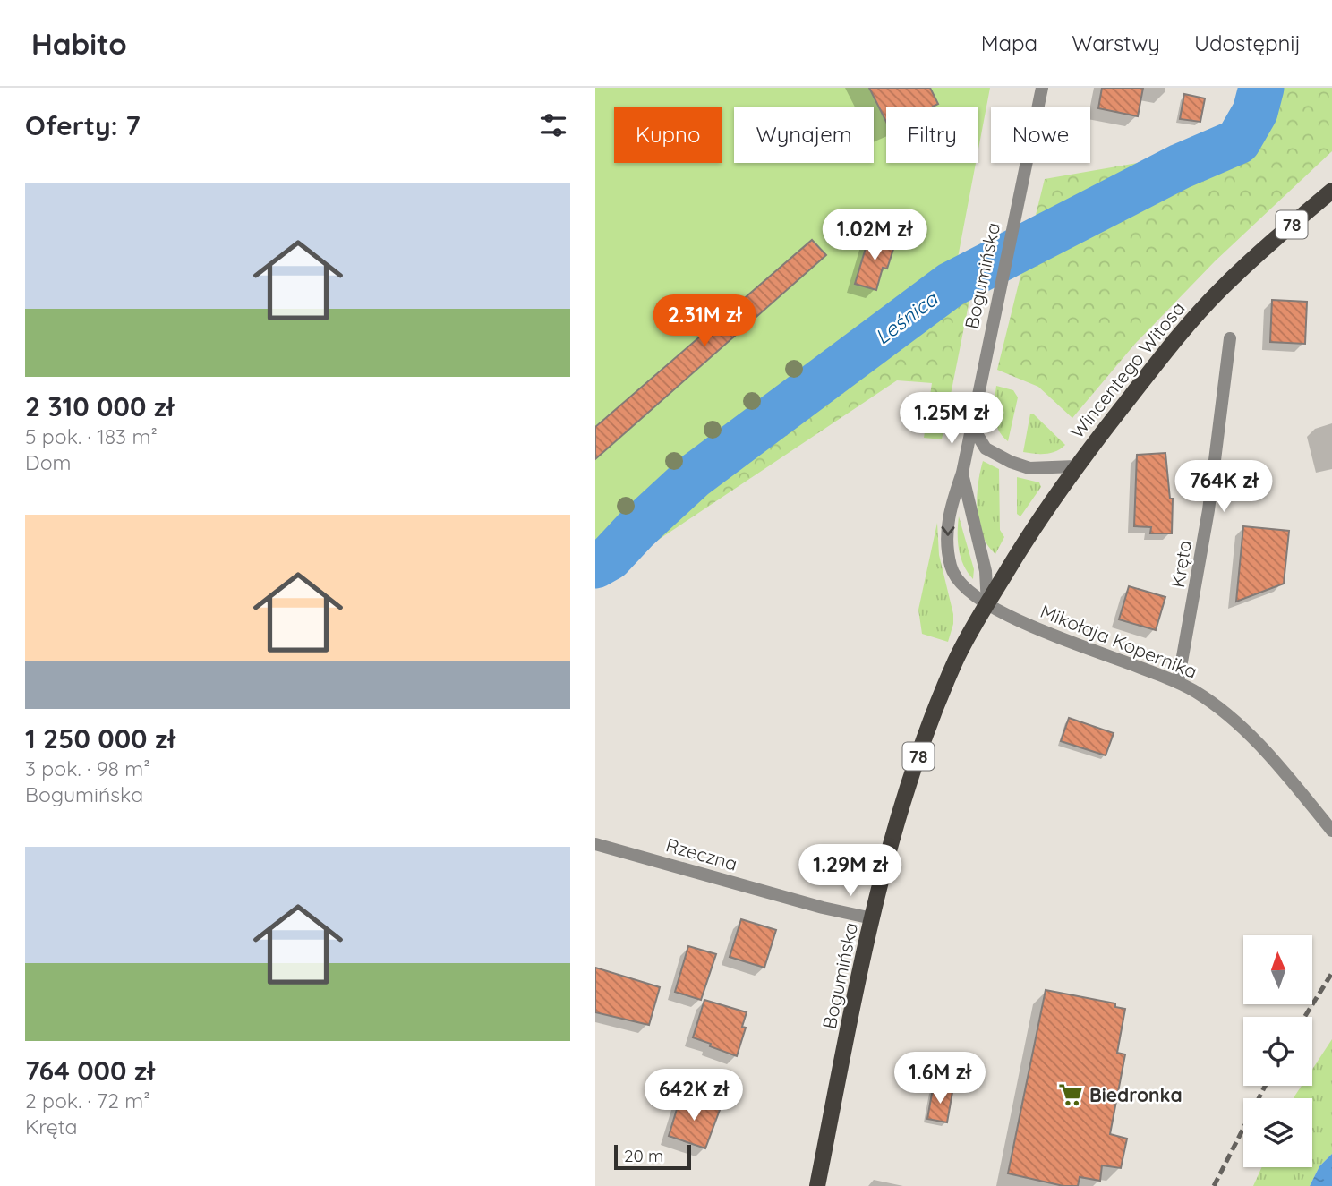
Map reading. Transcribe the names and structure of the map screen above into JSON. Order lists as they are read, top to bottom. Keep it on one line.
{"streets":{"main road":["78","Bogumińska","Wincentego Witosa"],"street":["Kręta","Mikołaja Kopernika","Rzeczna"]},"crossings":[["Bogumińska","Wincentego Witosa"],["Bogumińska","Mikołaja Kopernika"],["Bogumińska","Rzeczna"],["Wincentego Witosa","Mikołaja Kopernika"],["Kręta","Mikołaja Kopernika"]],"water":["Leśnica"],"places":{"supermarket":["Biedronka"]},"scale_bar":"20 m","north":"top","page":{"header":"Habito","nav":["Mapa","Warstwy","Udostępnij"],"heading":"Oferty: 7","chip":["Kupno","Wynajem","Filtry","Nowe"],"list":[{"name":"2 310 000 zł","note":"5 pok. · 183 m² · Dom"},{"name":"1 250 000 zł","note":"3 pok. · 98 m² · Bogumińska"},{"name":"764 000 zł","note":"2 pok. · 72 m² · Kręta"}],"price":["1.02M zł","2.31M zł","1.25M zł","764K zł","1.29M zł","1.6M zł","642K zł"],"scale":"20 m"}}
